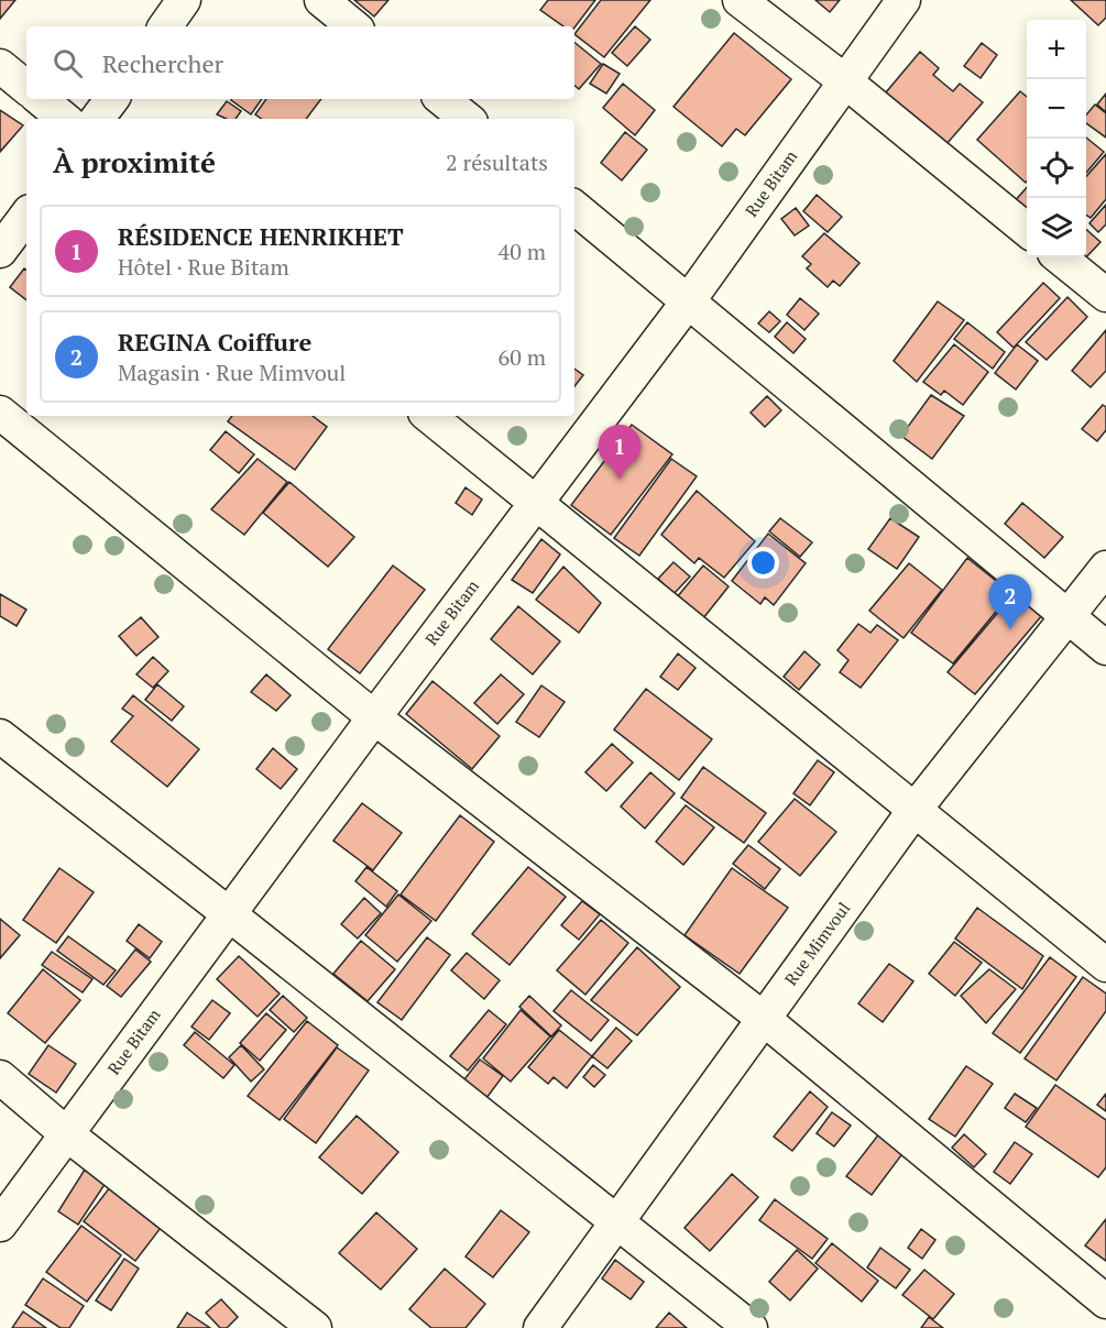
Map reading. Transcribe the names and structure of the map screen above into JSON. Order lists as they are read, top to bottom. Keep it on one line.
{"streets":{"street":["Rue Bitam","Rue Mimvoul"]},"page":{"map_buttons":["+","−"],"search":"Rechercher","heading":["À proximité","2 résultats"],"list":[{"mark":"1","name":"RÉSIDENCE HENRIKHET","note":"Hôtel · Rue Bitam","value":"40 m"},{"mark":"2","name":"REGINA Coiffure","note":"Magasin · Rue Mimvoul","value":"60 m"}],"pins":["1","2"]}}
